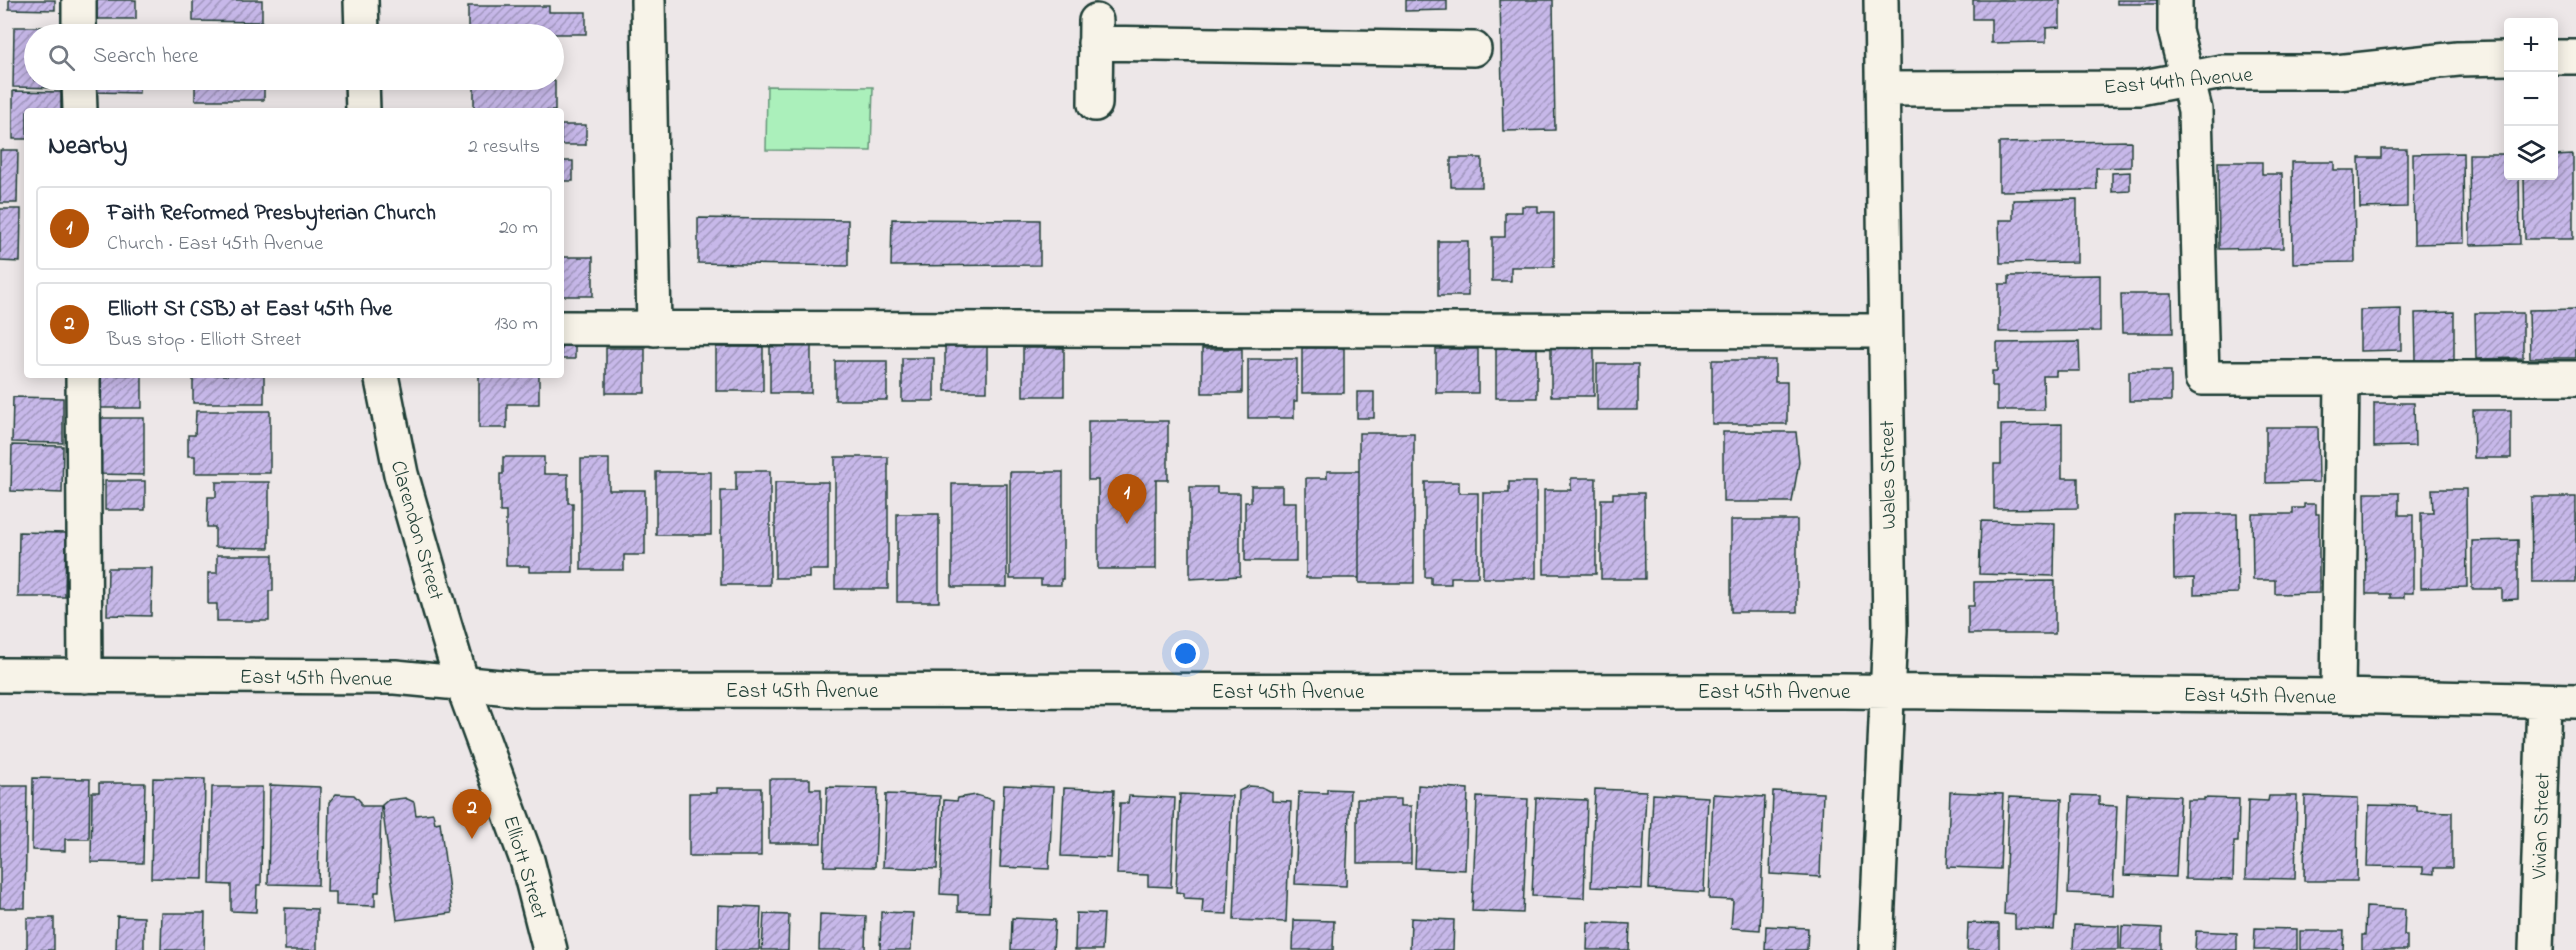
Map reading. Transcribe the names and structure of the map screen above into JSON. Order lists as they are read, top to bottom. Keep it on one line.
{"streets":{"street":["East 44th Avenue","Wales Street","Clarendon Street","East 45th Avenue","Vivian Street","Elliott Street"]},"crossings":[["East 44th Avenue","Wales Street"],["Wales Street","East 45th Avenue"],["Clarendon Street","East 45th Avenue"],["Clarendon Street","Elliott Street"],["East 45th Avenue","Vivian Street"],["East 45th Avenue","Elliott Street"]],"page":{"map_buttons":["+","−"],"search":"Search here","heading":["Nearby","2 results"],"list":[{"mark":"1","name":"Faith Reformed Presbyterian Church","note":"Church · East 45th Avenue","value":"20 m"},{"mark":"2","name":"Elliott St (SB) at East 45th Ave","note":"Bus stop · Elliott Street","value":"130 m"}],"pins":["1","2"]}}
